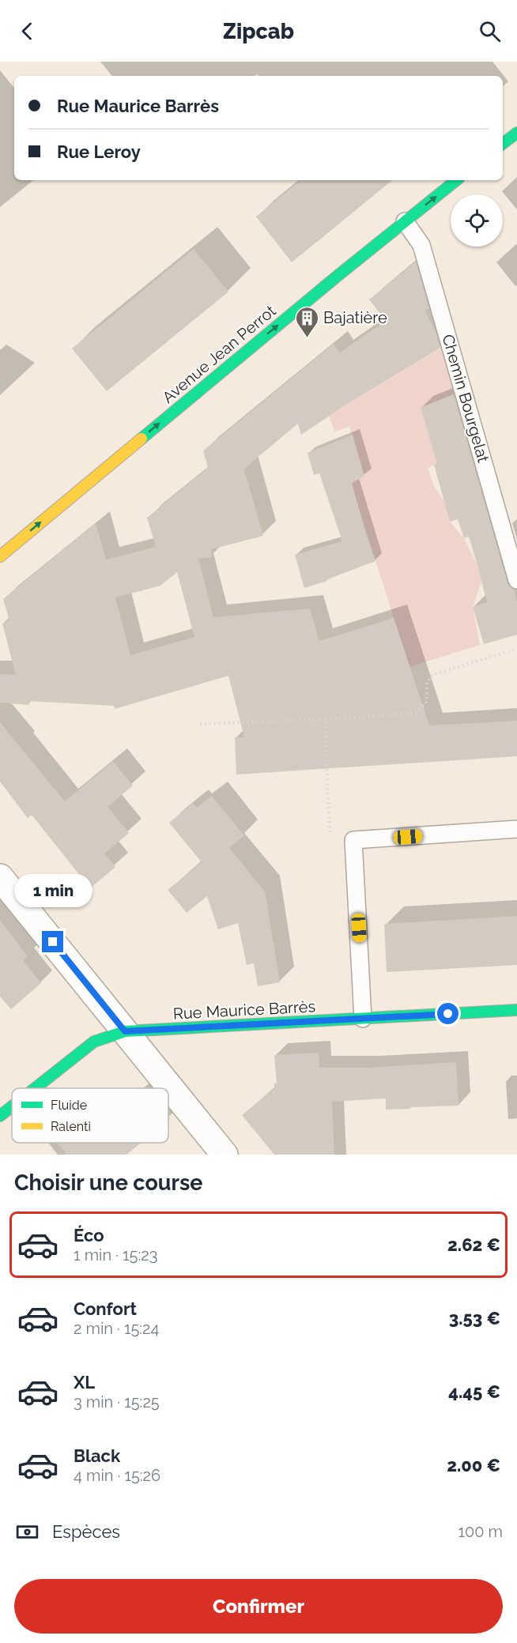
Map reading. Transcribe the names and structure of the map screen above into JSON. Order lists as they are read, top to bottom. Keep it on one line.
{"streets":{"main road":["Avenue Jean Perrot","Rue Maurice Barrès"],"lane":["Chemin Bourgelat"]},"crossings":[["Avenue Jean Perrot","Chemin Bourgelat"]],"one_way":["Avenue Jean Perrot"],"places":{"building":["Bajatière"]},"legend":["Fluide","Ralenti"],"page":{"header":"Zipcab","banner":["Rue Maurice Barrès","Rue Leroy"],"bubble":"1 min","heading":"Choisir une course","list":[{"name":"Éco","note":"1 min · 15:23","value":"2.62 €"},{"name":"Confort","note":"2 min · 15:24","value":"3.53 €"},{"name":"XL","note":"3 min · 15:25","value":"4.45 €"},{"name":"Black","note":"4 min · 15:26","value":"2.00 €"}],"pay":["Espèces","100 m"],"buttons":"Confirmer"}}
